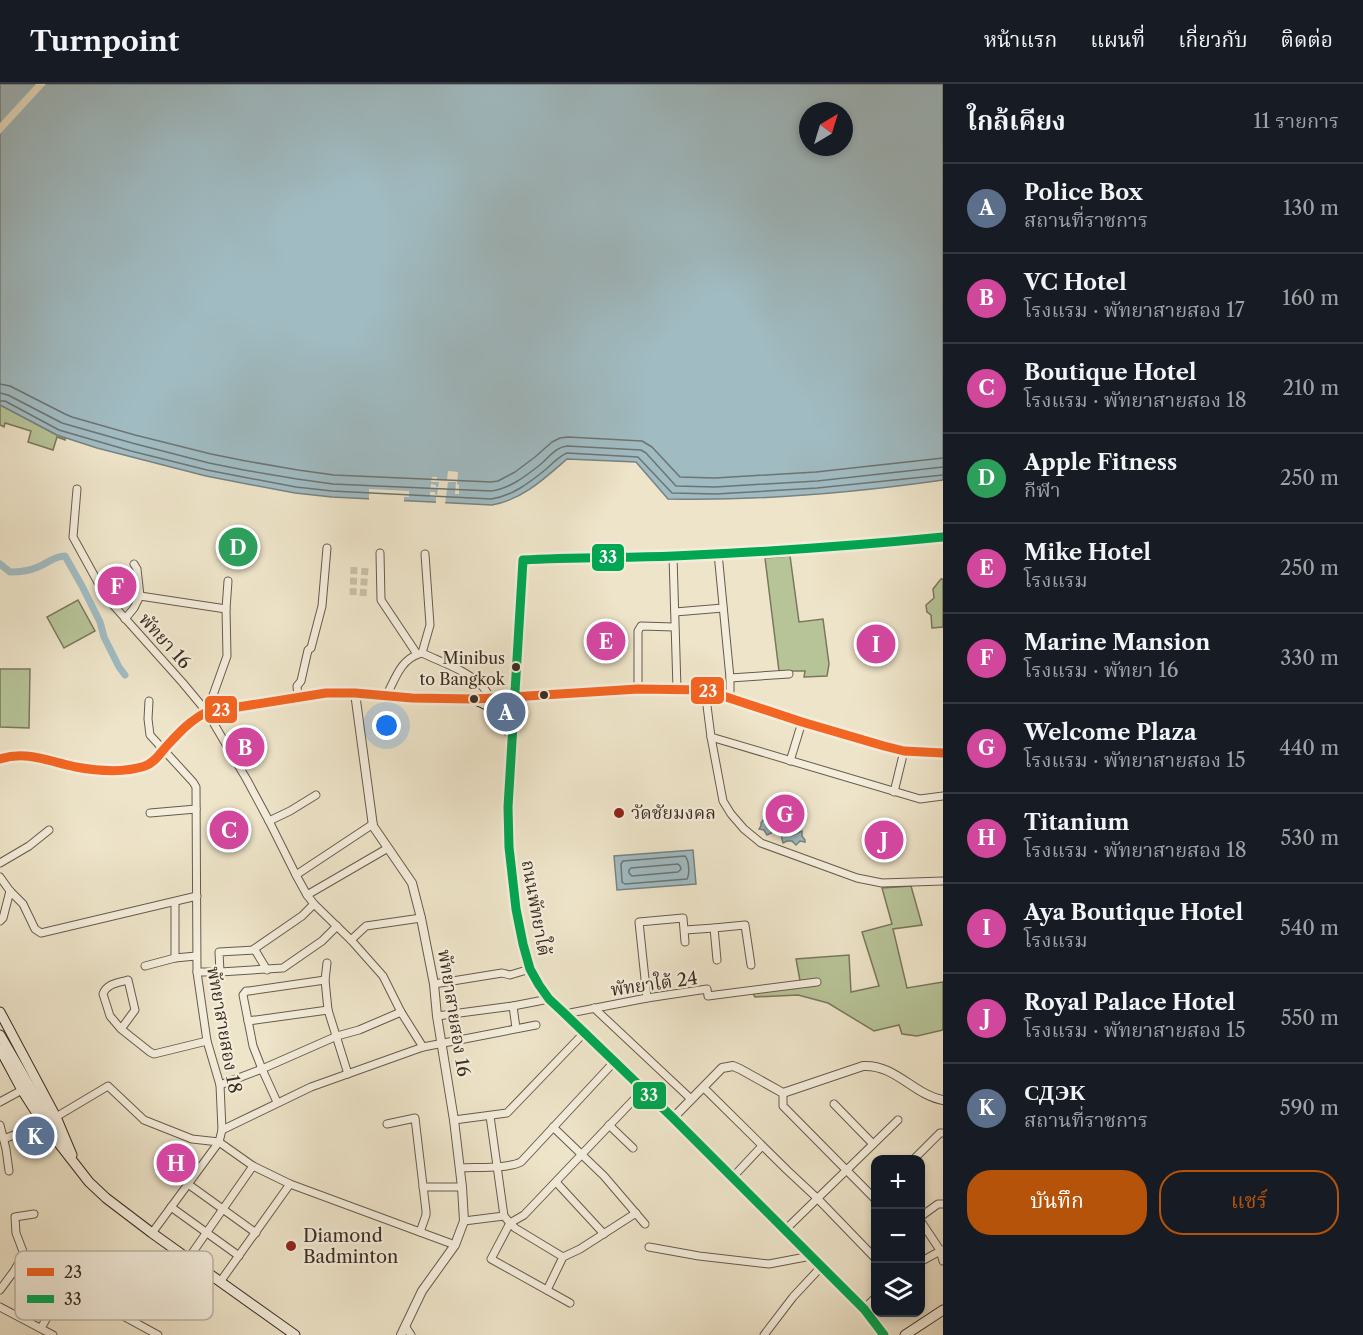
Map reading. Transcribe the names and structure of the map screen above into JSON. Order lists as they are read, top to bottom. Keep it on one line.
{"streets":{"main road":["ถนนพัทยาใต้"],"street":["พัทยา 16","พัทยาใต้ 24","พัทยาสายสอง 16","พัทยาสายสอง 18"]},"crossings":[["ถนนพัทยาใต้","พัทยาใต้ 24"]],"places":["Minibus to Bangkok","วัดชัยมงคล","Diamond Badminton"],"lines":["transit line 33","transit line 23"],"legend":["23","33"],"north":"top right","page":{"header":"Turnpoint","nav":["หน้าแรก","แผนที่","เกี่ยวกับ","ติดต่อ"],"heading":["ใกล้เคียง","11 รายการ"],"list":[{"mark":"A","name":"Police Box","note":"สถานที่ราชการ","value":"130 m"},{"mark":"B","name":"VC Hotel","note":"โรงแรม · พัทยาสายสอง 17","value":"160 m"},{"mark":"C","name":"Boutique Hotel","note":"โรงแรม · พัทยาสายสอง 18","value":"210 m"},{"mark":"D","name":"Apple Fitness","note":"กีฬา","value":"250 m"},{"mark":"E","name":"Mike Hotel","note":"โรงแรม","value":"250 m"},{"mark":"F","name":"Marine Mansion","note":"โรงแรม · พัทยา 16","value":"330 m"},{"mark":"G","name":"Welcome Plaza","note":"โรงแรม · พัทยาสายสอง 15","value":"440 m"},{"mark":"H","name":"Titanium","note":"โรงแรม · พัทยาสายสอง 18","value":"530 m"},{"mark":"I","name":"Aya Boutique Hotel","note":"โรงแรม","value":"540 m"},{"mark":"J","name":"Royal Palace Hotel","note":"โรงแรม · พัทยาสายสอง 15","value":"550 m"},{"mark":"K","name":"СДЭК","note":"สถานที่ราชการ","value":"590 m"}],"pins":["D","F","E","I","A","B","G","C","J","K","H"],"buttons":["บันทึก","แชร์"],"map_buttons":["+","−"]}}
